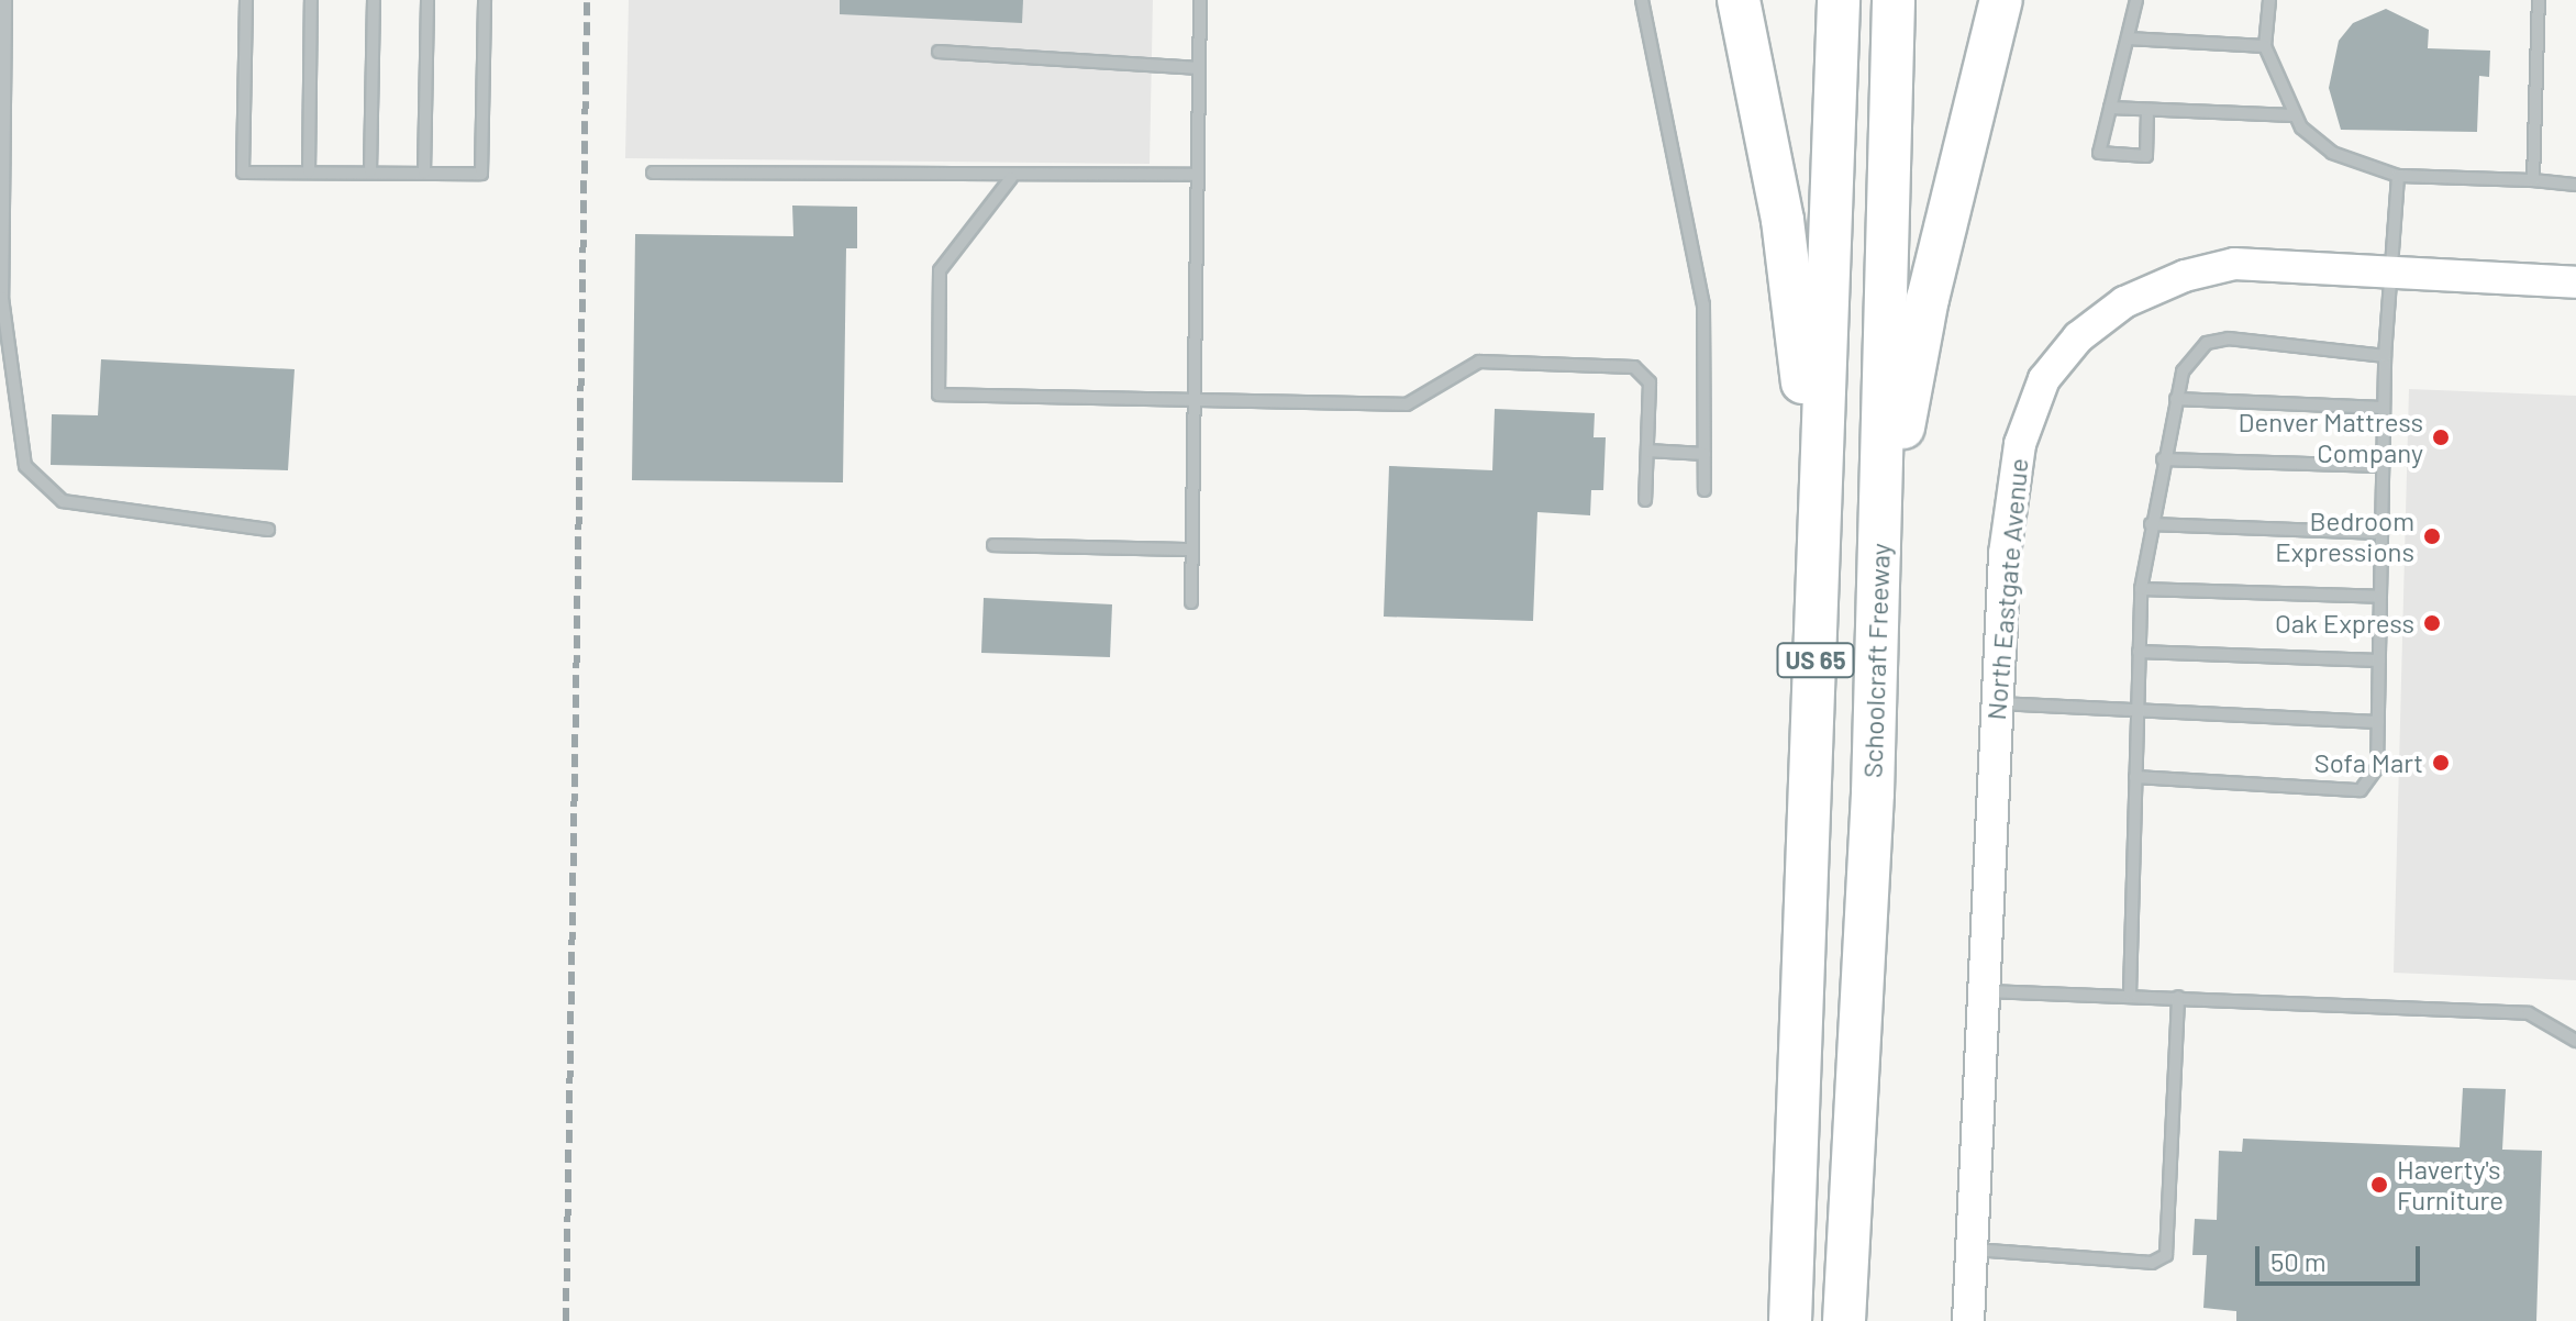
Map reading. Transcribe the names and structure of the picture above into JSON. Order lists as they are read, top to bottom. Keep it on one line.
{"streets":{"highway":["US 65","Schoolcraft Freeway"],"street":["North Eastgate Avenue"]},"places":["Denver Mattress Company","Bedroom Expressions","Oak Express","Sofa Mart","Haverty's Furniture"],"scale_bar":"50 m"}
